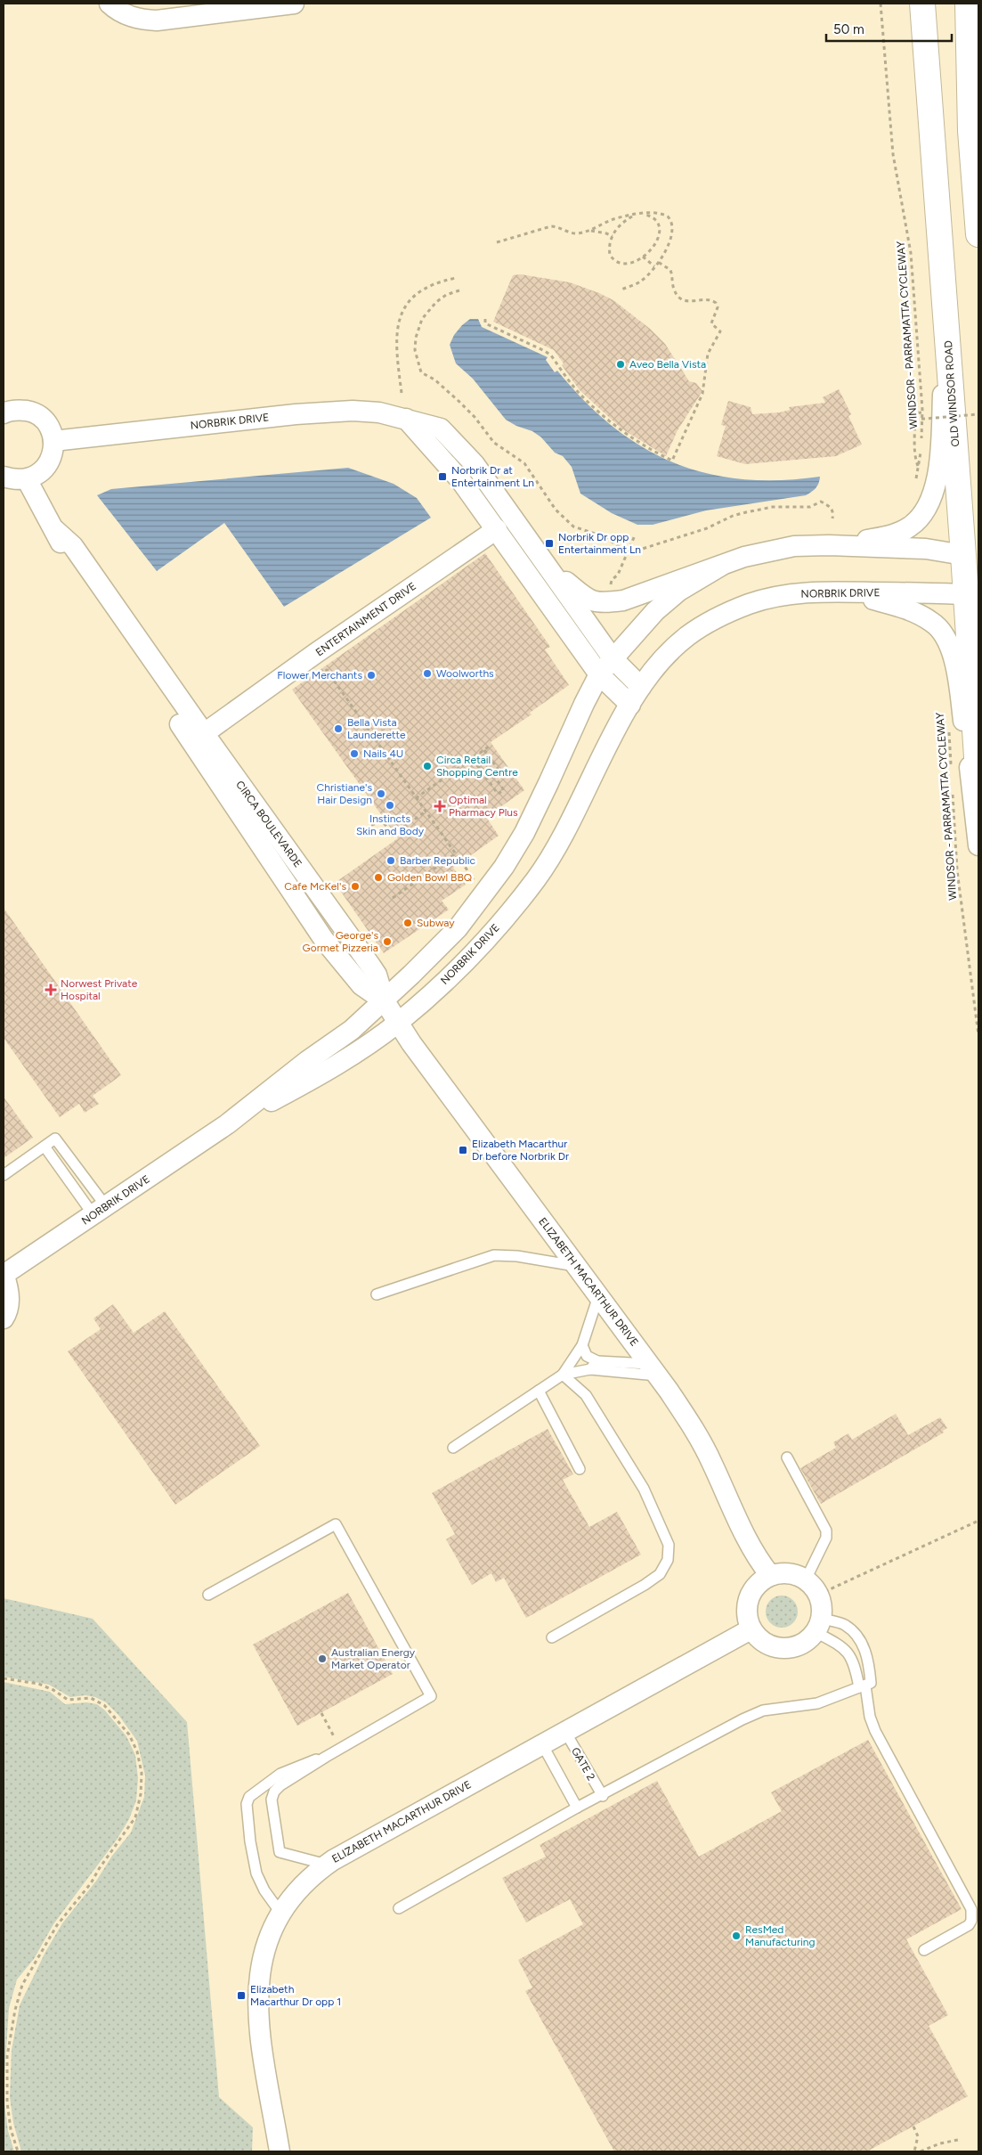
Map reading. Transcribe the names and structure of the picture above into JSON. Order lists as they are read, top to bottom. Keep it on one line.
{"streets":{"highway":["OLD WINDSOR ROAD"],"street":["NORBRIK DRIVE","ENTERTAINMENT DRIVE","CIRCA BOULEVARDE","ELIZABETH MACARTHUR DRIVE"],"lane":["GATE 2"],"path":["WINDSOR - PARRAMATTA CYCLEWAY"]},"crossings":[["OLD WINDSOR ROAD","NORBRIK DRIVE"],["NORBRIK DRIVE","CIRCA BOULEVARDE"],["NORBRIK DRIVE","ELIZABETH MACARTHUR DRIVE"],["ENTERTAINMENT DRIVE","CIRCA BOULEVARDE"],["CIRCA BOULEVARDE","ELIZABETH MACARTHUR DRIVE"],["ELIZABETH MACARTHUR DRIVE","GATE 2"]],"places":{"other":["Aveo Bella Vista","Woolworths","Flower Merchants","Bella Vista Launderette","Nails 4U","Circa Retail Shopping Centre","Christiane's Hair Design","Instincts Skin and Body","Barber Republic","Golden Bowl BBQ","Cafe McKel's","Subway","George's Gormet Pizzeria","Australian Energy Market Operator","ResMed Manufacturing"],"transit":["Norbrik Dr at Entertainment Ln","Norbrik Dr opp Entertainment Ln","Elizabeth Macarthur Dr before Norbrik Dr","Elizabeth Macarthur Dr opp 1"],"health":["Optimal Pharmacy Plus","Norwest Private Hospital"]},"scale_bar":"50 m"}
